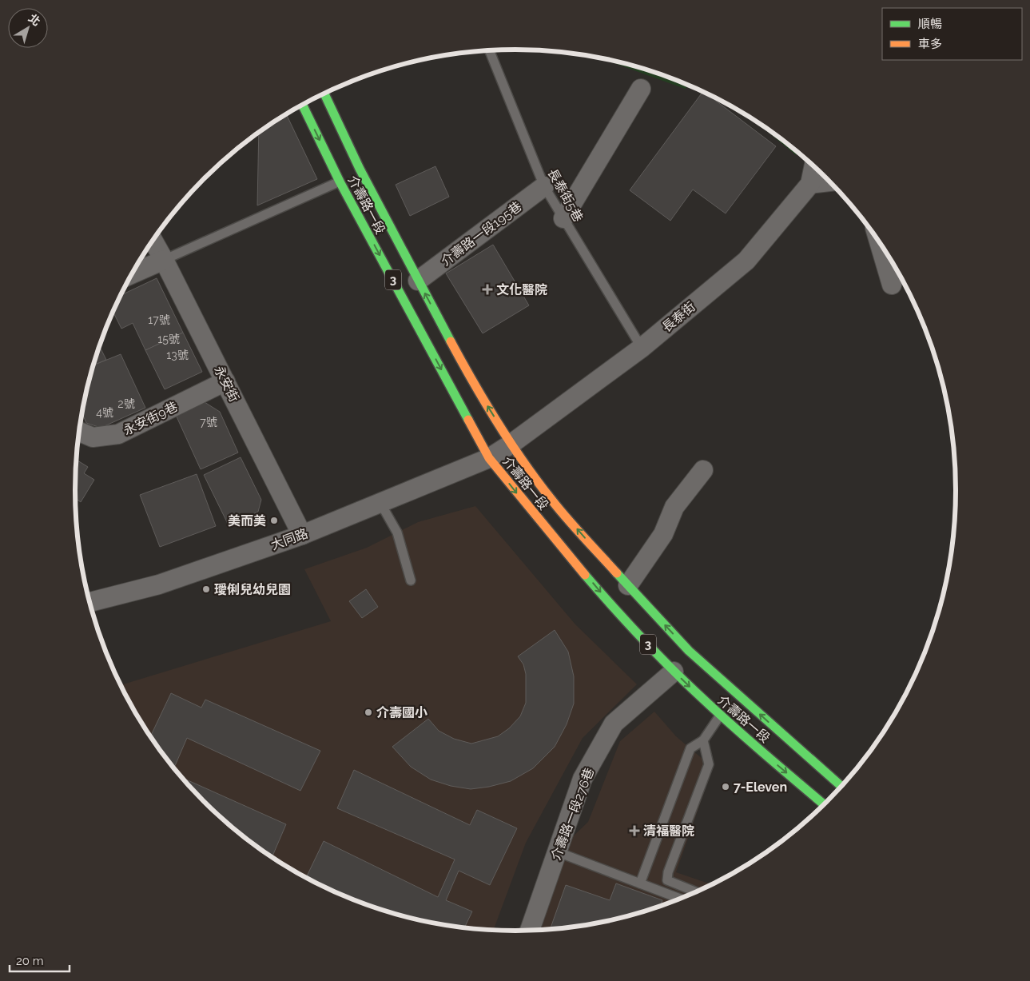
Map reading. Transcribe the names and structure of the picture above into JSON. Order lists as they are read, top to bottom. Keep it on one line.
{"streets":{"main road":["介壽路一段","3"],"street":["介壽路一段195巷","長泰街","永安街","永安街9巷","大同路","介壽路一段276巷"],"lane":["長泰街5巷"]},"crossings":[["長泰街5巷","介壽路一段195巷"],["長泰街5巷","長泰街"],["介壽路一段","介壽路一段195巷"],["介壽路一段","長泰街"],["介壽路一段","大同路"],["介壽路一段","介壽路一段276巷"],["長泰街","大同路"],["永安街","永安街9巷"],["永安街","大同路"]],"places":{"health":["文化醫院","清福醫院"],"other":["美而美","璦俐兒幼兒園","介壽國小","7-Eleven"]},"house_numbers":["17號","15號","13號","2號","4號","7號"],"legend":["順暢","車多"],"scale_bar":"20 m","north":"top right"}
